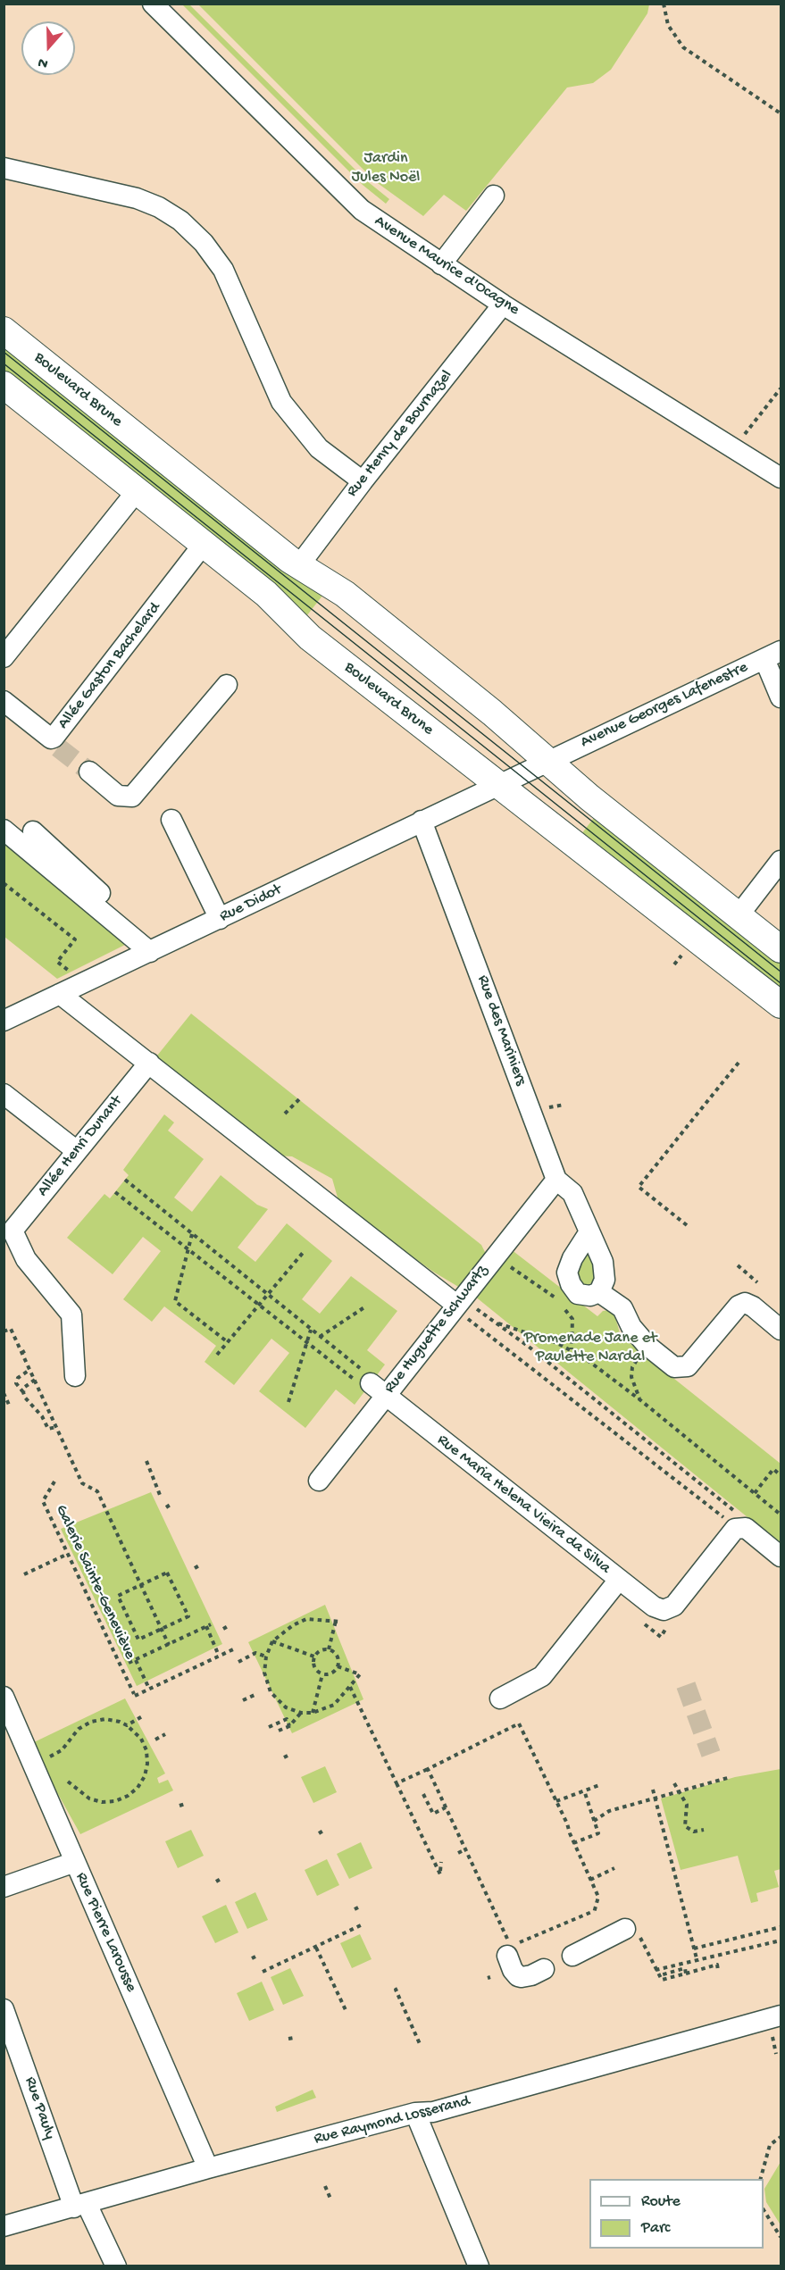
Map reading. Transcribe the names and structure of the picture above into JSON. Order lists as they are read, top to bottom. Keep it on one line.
{"streets":{"main road":["Boulevard Brune"],"street":["Avenue Maurice d'Ocagne","Rue Henry de Bournazel","Allée Gaston Bachelard","Avenue Georges Lafenestre","Rue Didot","Rue des Mariniers","Allée Henri Dunant","Rue Huguette Schwartz","Rue Maria Helena Vieira da Silva","Rue Pierre Larousse","Rue Pauly","Rue Raymond Losserand"],"path":["Galerie Sainte-Geneviève"]},"crossings":[["Avenue Maurice d'Ocagne","Rue Henry de Bournazel"],["Boulevard Brune","Rue Henry de Bournazel"],["Boulevard Brune","Allée Gaston Bachelard"],["Boulevard Brune","Avenue Georges Lafenestre"],["Boulevard Brune","Rue Didot"],["Avenue Georges Lafenestre","Rue Didot"],["Rue Didot","Rue des Mariniers"],["Rue des Mariniers","Rue Huguette Schwartz"],["Rue Huguette Schwartz","Rue Maria Helena Vieira da Silva"],["Rue Pierre Larousse","Rue Raymond Losserand"],["Rue Pauly","Rue Raymond Losserand"]],"parks":["Jardin Jules Noël","Promenade Jane et Paulette Nardal"],"legend":["Route","Parc"],"north":"bottom"}
